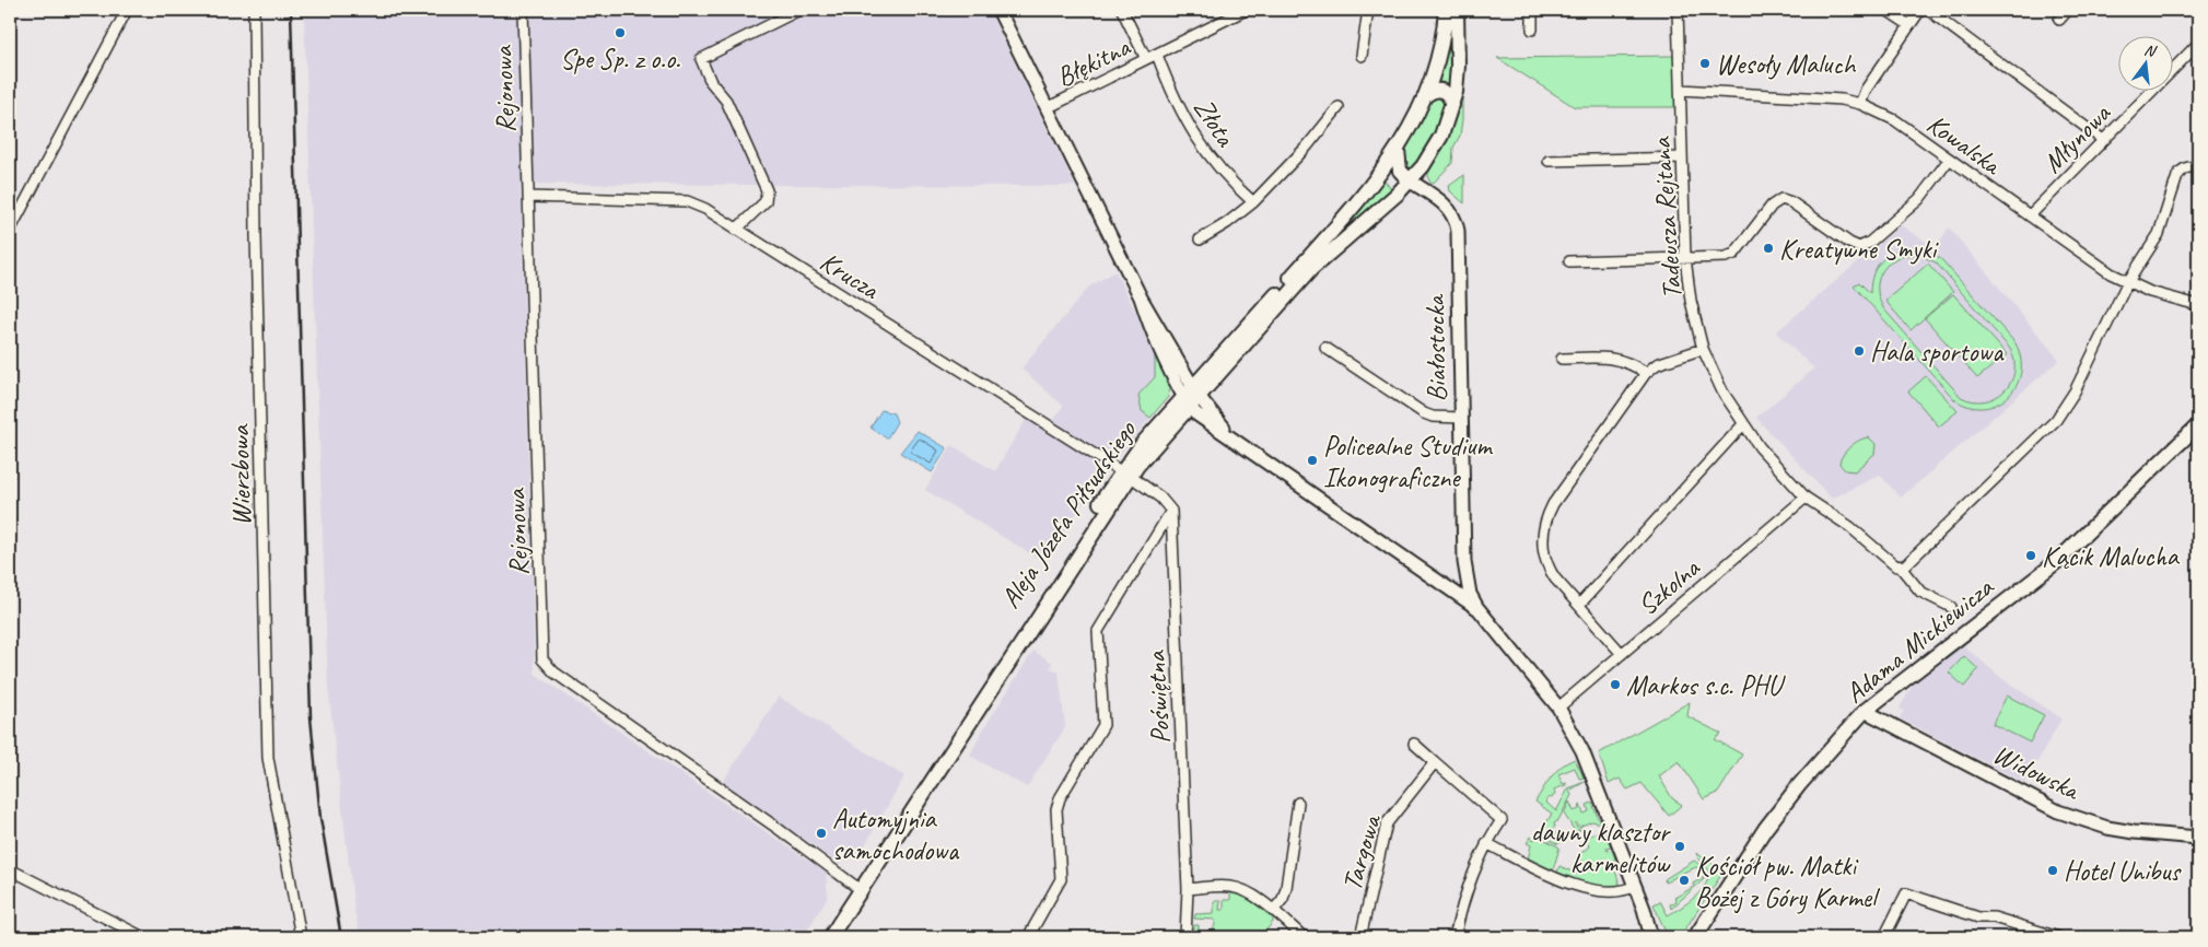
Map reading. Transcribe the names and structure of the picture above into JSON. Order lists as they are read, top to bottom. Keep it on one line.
{"streets":{"main road":["Aleja Józefa Piłsudskiego","Adama Mickiewicza"],"street":["Błękitna","Rejonowa","Złota","Młynowa","Kowalska","Tadeusza Rejtana","Krucza","Białostocka","Wierzbowa","Szkolna","Poświętna","Widowska","Targowa"]},"crossings":[["Błękitna","Złota"],["Rejonowa","Krucza"],["Rejonowa","Aleja Józefa Piłsudskiego"],["Młynowa","Kowalska"],["Kowalska","Tadeusza Rejtana"],["Tadeusza Rejtana","Szkolna"],["Krucza","Aleja Józefa Piłsudskiego"],["Białostocka","Aleja Józefa Piłsudskiego"],["Adama Mickiewicza","Widowska"]],"places":["Spe Sp. z o.o.","Wesoły Maluch","Kreatywne Smyki","Hala sportowa","Policealne Studium Ikonograficzne","Kącik Malucha","Markos s.c. PHU","Automyjnia samochodowa","dawny klasztor karmelitów","Hotel Unibus","Kościół pw. Matki Bożej z Góry Karmel"],"north":"top"}
